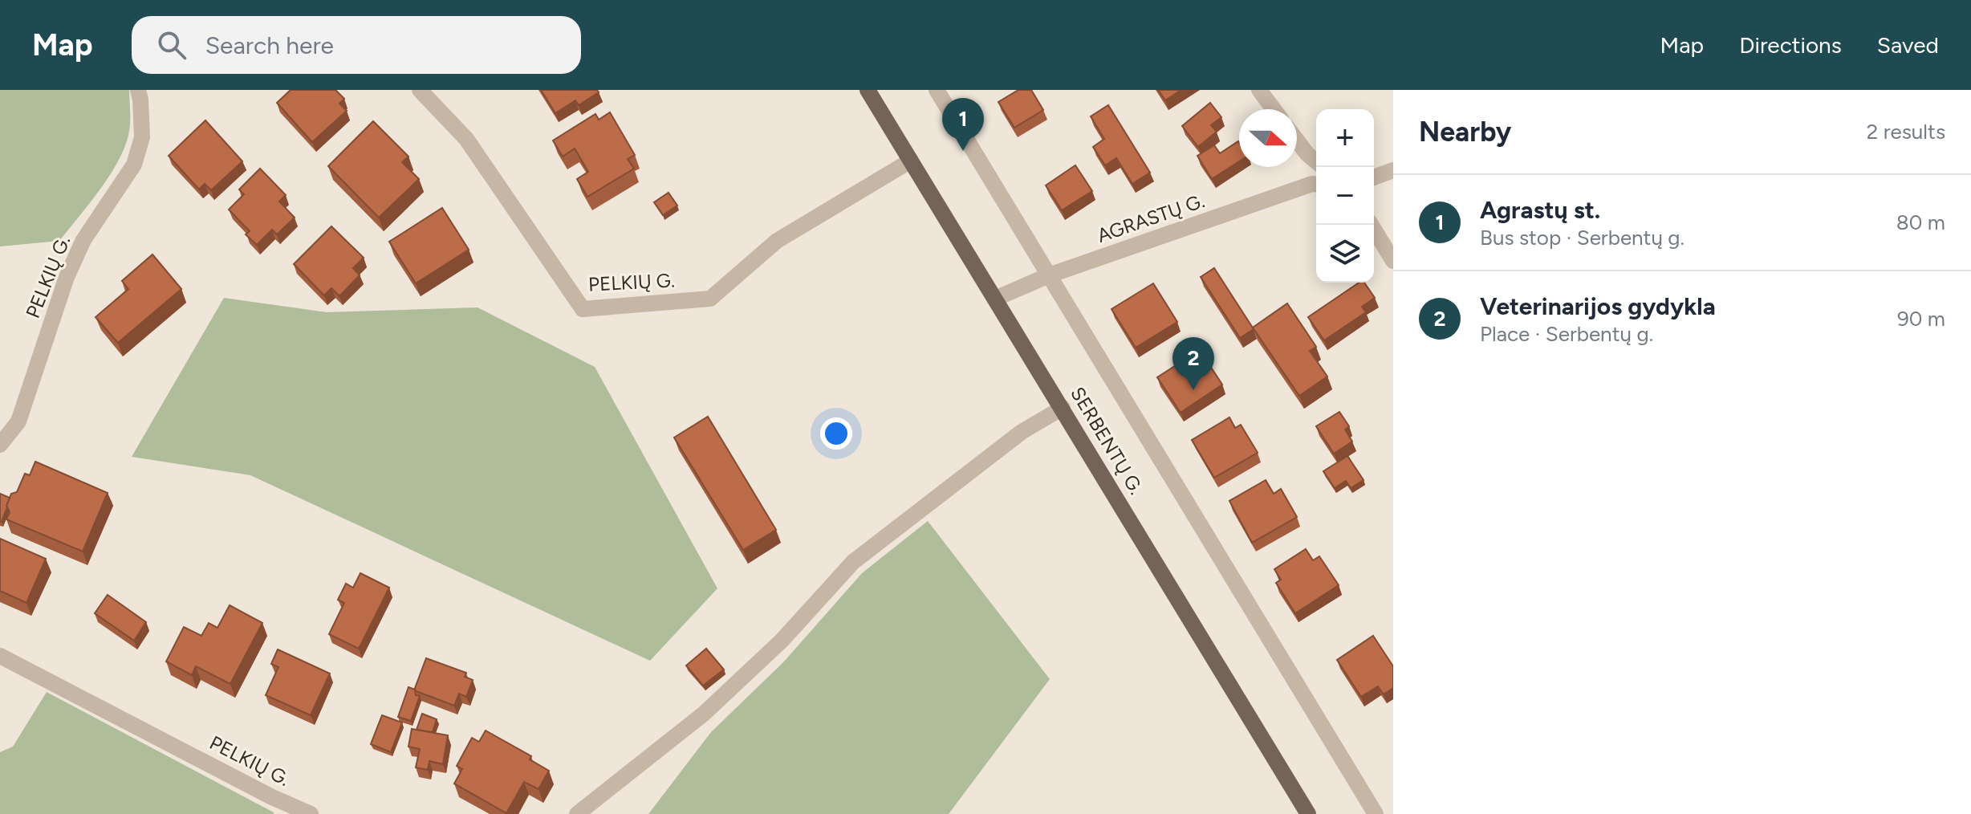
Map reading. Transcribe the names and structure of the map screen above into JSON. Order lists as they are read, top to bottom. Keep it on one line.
{"streets":{"main road":["SERBENTŲ G."],"street":["AGRASTŲ G.","PELKIŲ G."]},"crossings":[["AGRASTŲ G.","SERBENTŲ G."],["PELKIŲ G.","SERBENTŲ G."]],"north":"right","page":{"header":"Map","search":"Search here","nav":["Map","Directions","Saved"],"heading":["Nearby","2 results"],"pins":["1","2"],"map_buttons":["+","−"],"list":[{"mark":"1","name":"Agrastų st.","note":"Bus stop · Serbentų g.","value":"80 m"},{"mark":"2","name":"Veterinarijos gydykla","note":"Place · Serbentų g.","value":"90 m"}]}}
